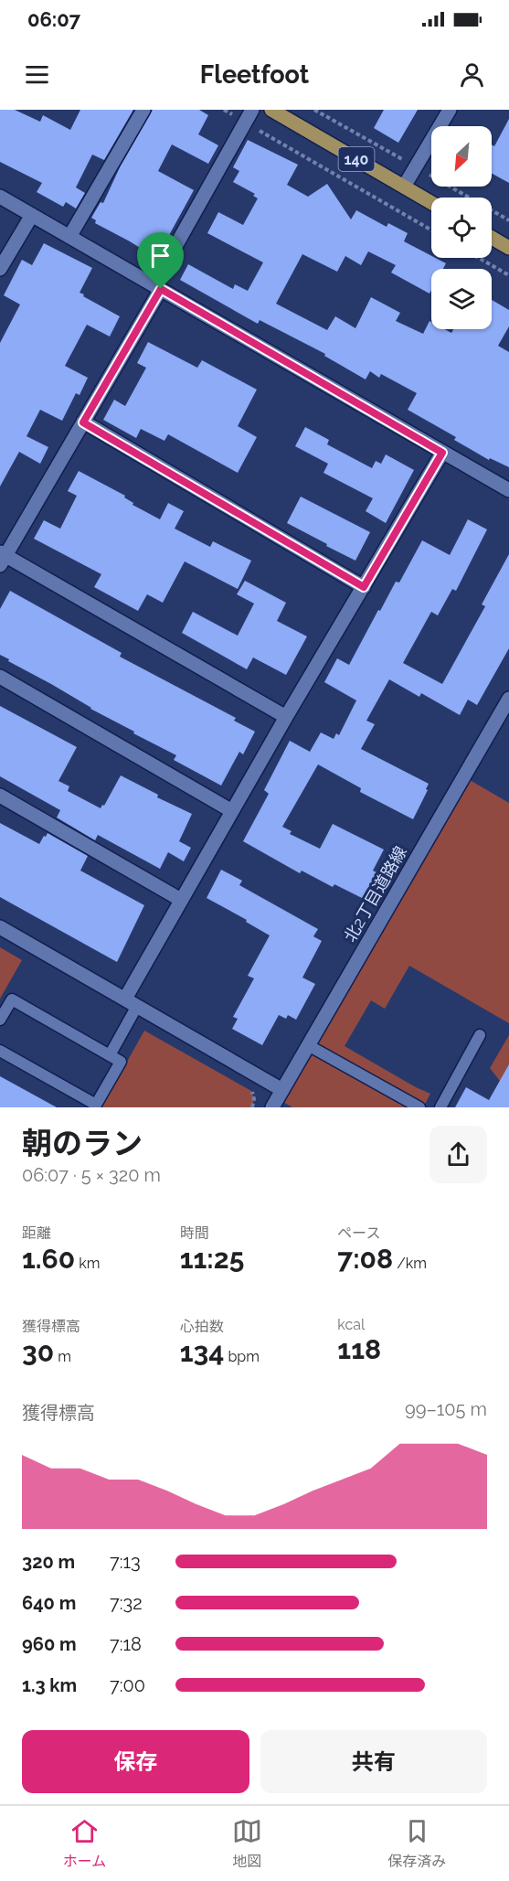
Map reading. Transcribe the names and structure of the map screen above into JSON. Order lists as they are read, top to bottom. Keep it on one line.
{"streets":{"main road":["140"],"street":["北2丁目道路線"]},"north":"bottom left","page":{"status":"06:07","header":"Fleetfoot","heading":["朝のラン","06:07 · 5 × 320 m"],"stats":[["距離","1.60 km"],["時間","11:25"],["ペース","7:08 /km"],["獲得標高","30 m"],["心拍数","134 bpm"],["kcal","118"]],"chart":["獲得標高","99–105 m"],"list":[{"name":"320 m","note":"7:13"},{"name":"640 m","note":"7:32"},{"name":"960 m","note":"7:18"},{"name":"1.3 km","note":"7:00"}],"buttons":["保存","共有"],"tabs":["ホーム","地図","保存済み"]}}
